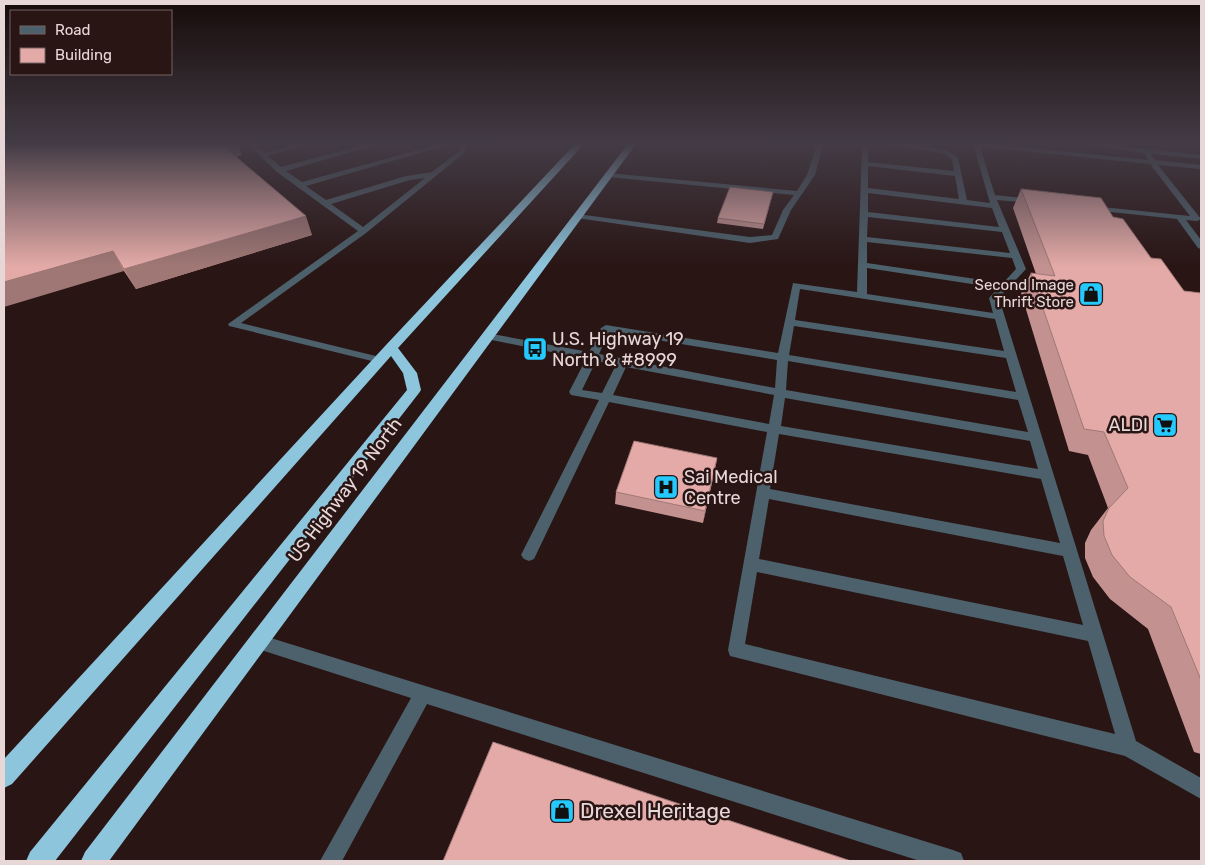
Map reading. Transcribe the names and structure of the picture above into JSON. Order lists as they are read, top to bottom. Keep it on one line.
{"streets":{"highway":["US Highway 19 North"]},"places":{"shop":["Second Image Thrift Store","Drexel Heritage"],"bus stop":["U.S. Highway 19 North & #8999"],"supermarket":["ALDI"],"hospital":["Sai Medical Centre"]},"legend":["Road","Building"]}
